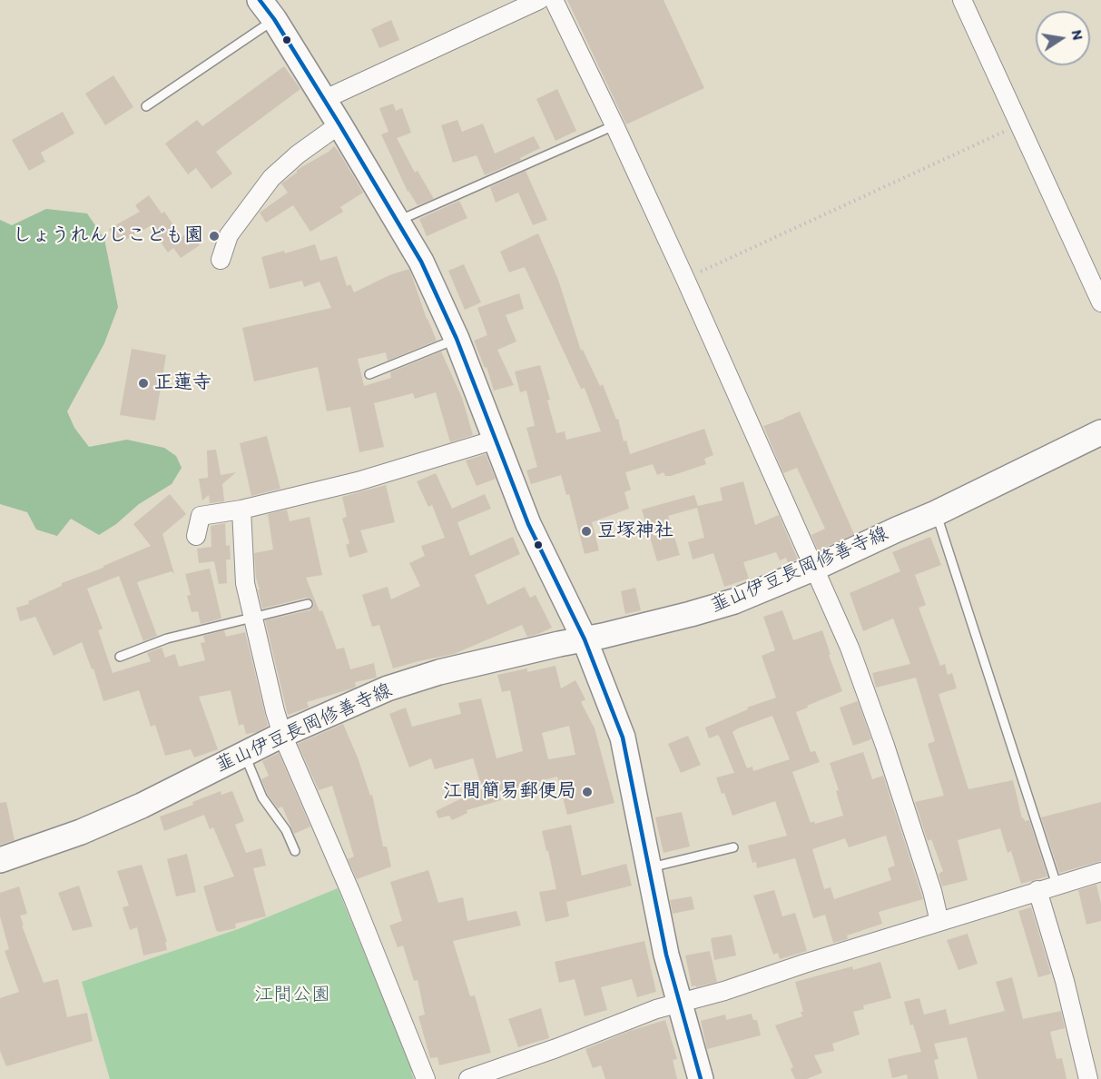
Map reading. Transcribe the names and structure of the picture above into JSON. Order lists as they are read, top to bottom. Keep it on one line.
{"streets":{"main road":["韮山伊豆長岡修善寺線"]},"parks":["江間公園"],"places":["しょうれんじこども園","正蓮寺","豆塚神社","江間簡易郵便局"],"north":"right"}
